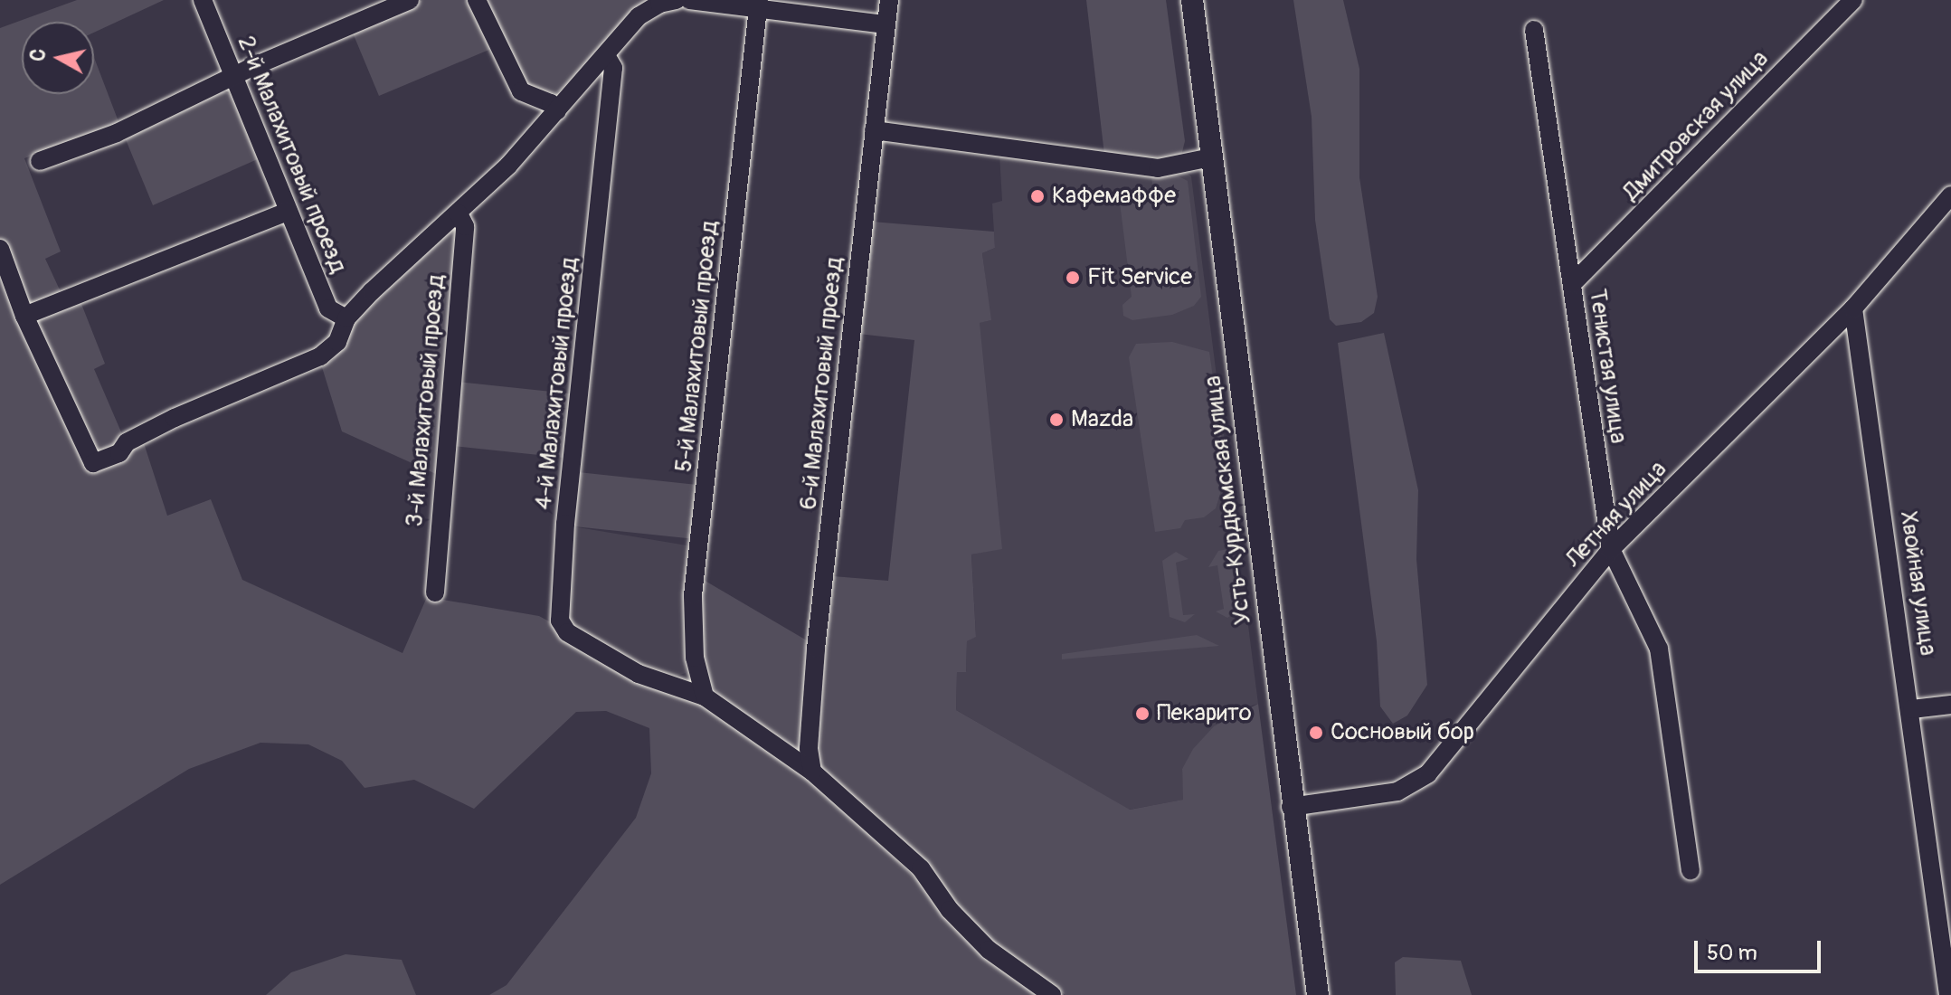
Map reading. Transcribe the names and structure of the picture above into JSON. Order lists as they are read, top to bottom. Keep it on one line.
{"streets":{"main road":["Усть-Курдюмская улица"],"street":["Дмитровская улица","2-й Малахитовый проезд","5-й Малахитовый проезд","Тенистая улица","4-й Малахитовый проезд","6-й Малахитовый проезд","3-й Малахитовый проезд","Летняя улица","Хвойная улица"]},"crossings":[["Дмитровская улица","Тенистая улица"],["5-й Малахитовый проезд","4-й Малахитовый проезд"],["Тенистая улица","Летняя улица"],["4-й Малахитовый проезд","6-й Малахитовый проезд"],["Усть-Курдюмская улица","Летняя улица"],["Летняя улица","Хвойная улица"]],"places":["Кафемаффе","Fit Service","Mazda","Пекарито","Сосновый бор"],"scale_bar":"50 m","north":"left"}
